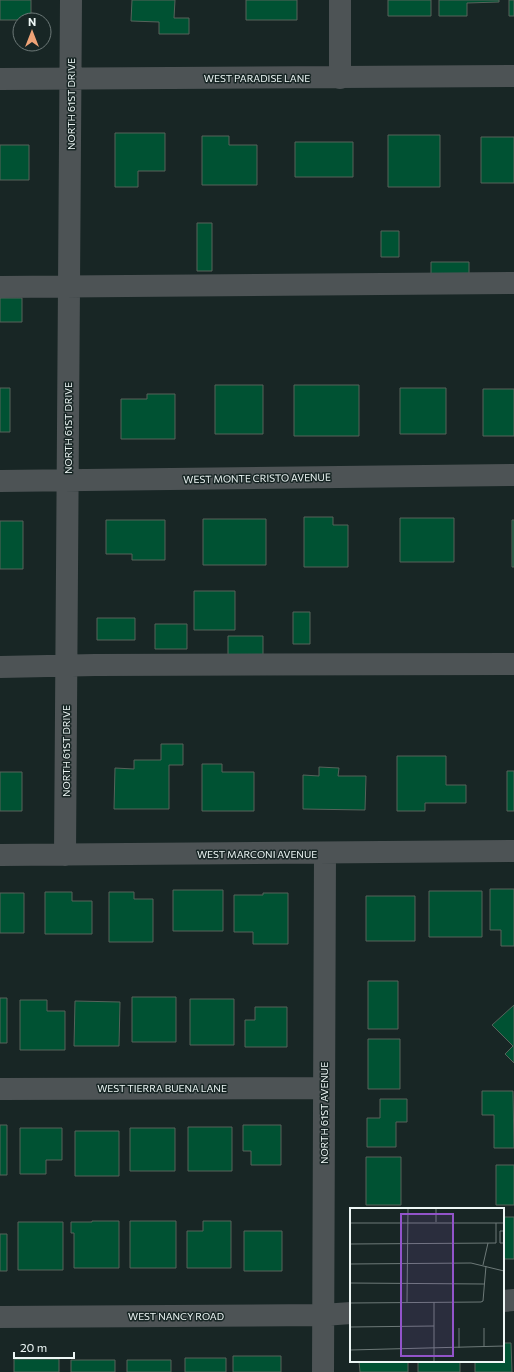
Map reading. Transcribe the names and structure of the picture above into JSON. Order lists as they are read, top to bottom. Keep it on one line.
{"streets":{"street":["WEST PARADISE LANE","NORTH 61ST DRIVE","WEST MONTE CRISTO AVENUE","WEST MARCONI AVENUE","WEST TIERRA BUENA LANE","NORTH 61ST AVENUE","WEST NANCY ROAD"]},"crossings":[["WEST PARADISE LANE","NORTH 61ST DRIVE"],["NORTH 61ST DRIVE","WEST MONTE CRISTO AVENUE"],["NORTH 61ST DRIVE","WEST MARCONI AVENUE"],["WEST MARCONI AVENUE","NORTH 61ST AVENUE"],["WEST TIERRA BUENA LANE","NORTH 61ST AVENUE"],["NORTH 61ST AVENUE","WEST NANCY ROAD"]],"scale_bar":"20 m","north":"top"}
